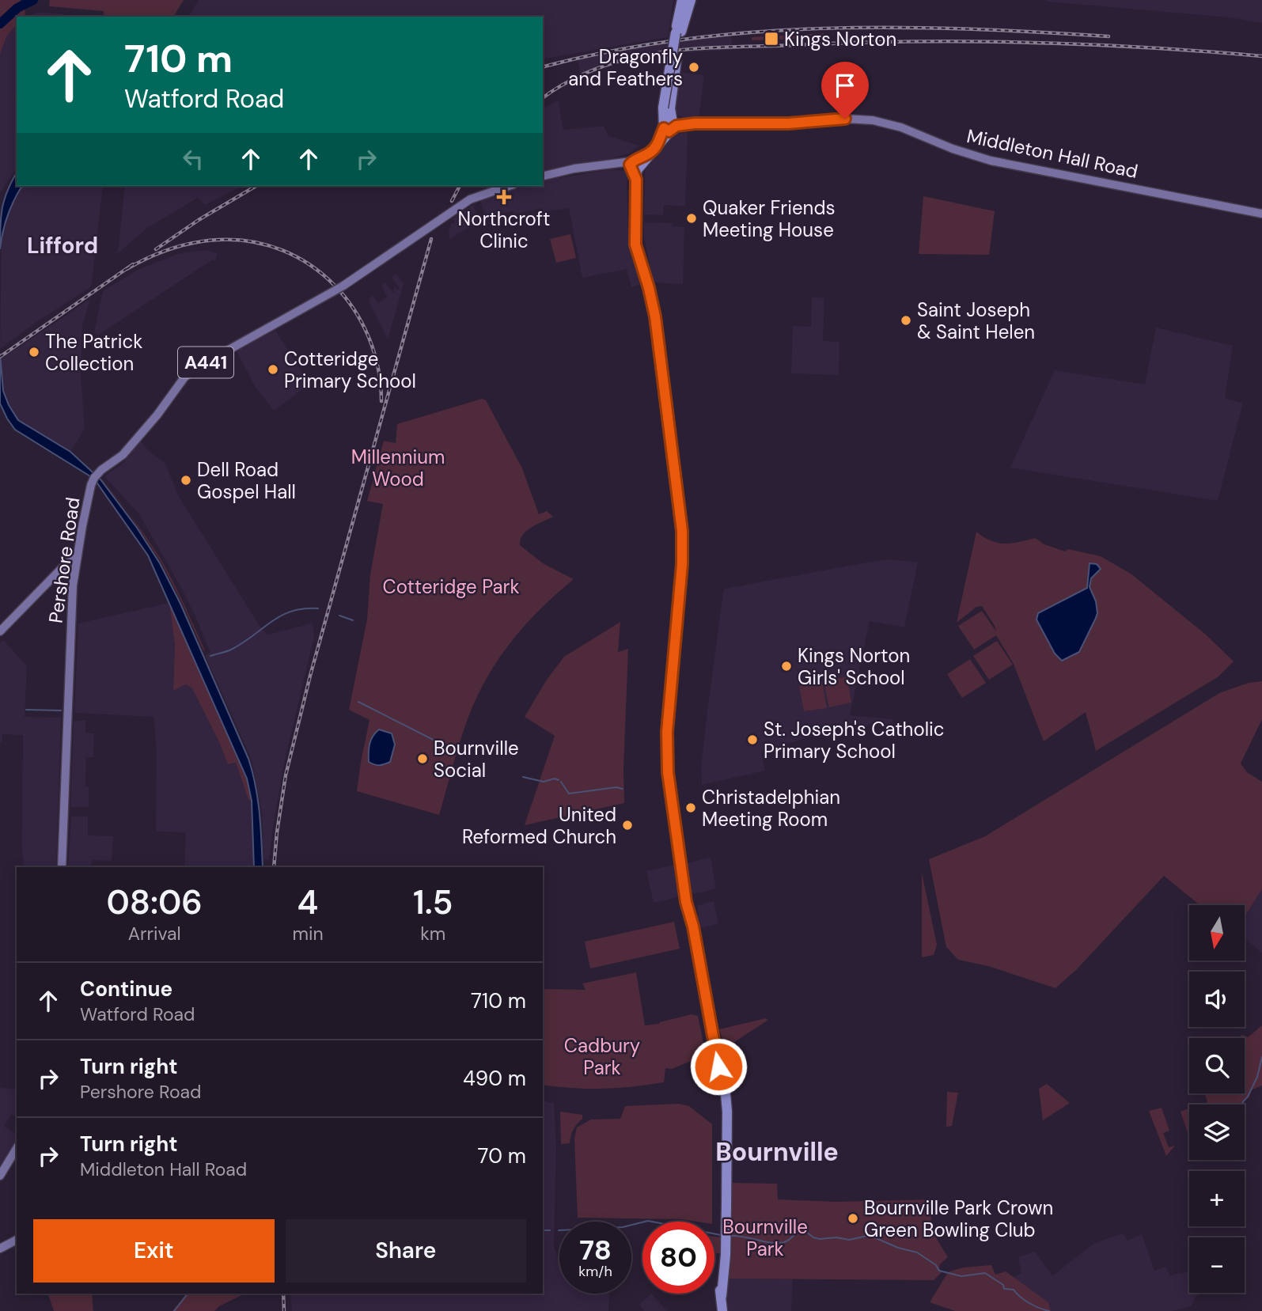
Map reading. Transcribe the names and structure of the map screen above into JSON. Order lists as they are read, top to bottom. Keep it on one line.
{"streets":{"main road":["Middleton Hall Road","A441","Pershore Road"]},"districts":["Lifford","Bournville"],"parks":["Millennium Wood","Cotteridge Park","Cadbury Park","Bournville Park"],"places":{"transit":["Kings Norton"],"other":["Dragonfly and Feathers","Quaker Friends Meeting House","Saint Joseph & Saint Helen","The Patrick Collection","Cotteridge Primary School","Dell Road Gospel Hall","Kings Norton Girls' School","St. Joseph's Catholic Primary School","Bournville Social","Christadelphian Meeting Room","United Reformed Church","Bournville Park Crown Green Bowling Club"],"health":["Northcroft Clinic"]},"north":"bottom","page":{"turn":["710 m","Watford Road"],"eta":["08:06","Arrival","4","min","1.5","km"],"map_buttons":["+","−"],"list":[{"name":"Continue","note":"Watford Road","value":"710 m"},{"name":"Turn right","note":"Pershore Road","value":"490 m"},{"name":"Turn right","note":"Middleton Hall Road","value":"70 m"}],"buttons":["Exit","Share"],"speed":"78 km/h","limit":"80"}}
